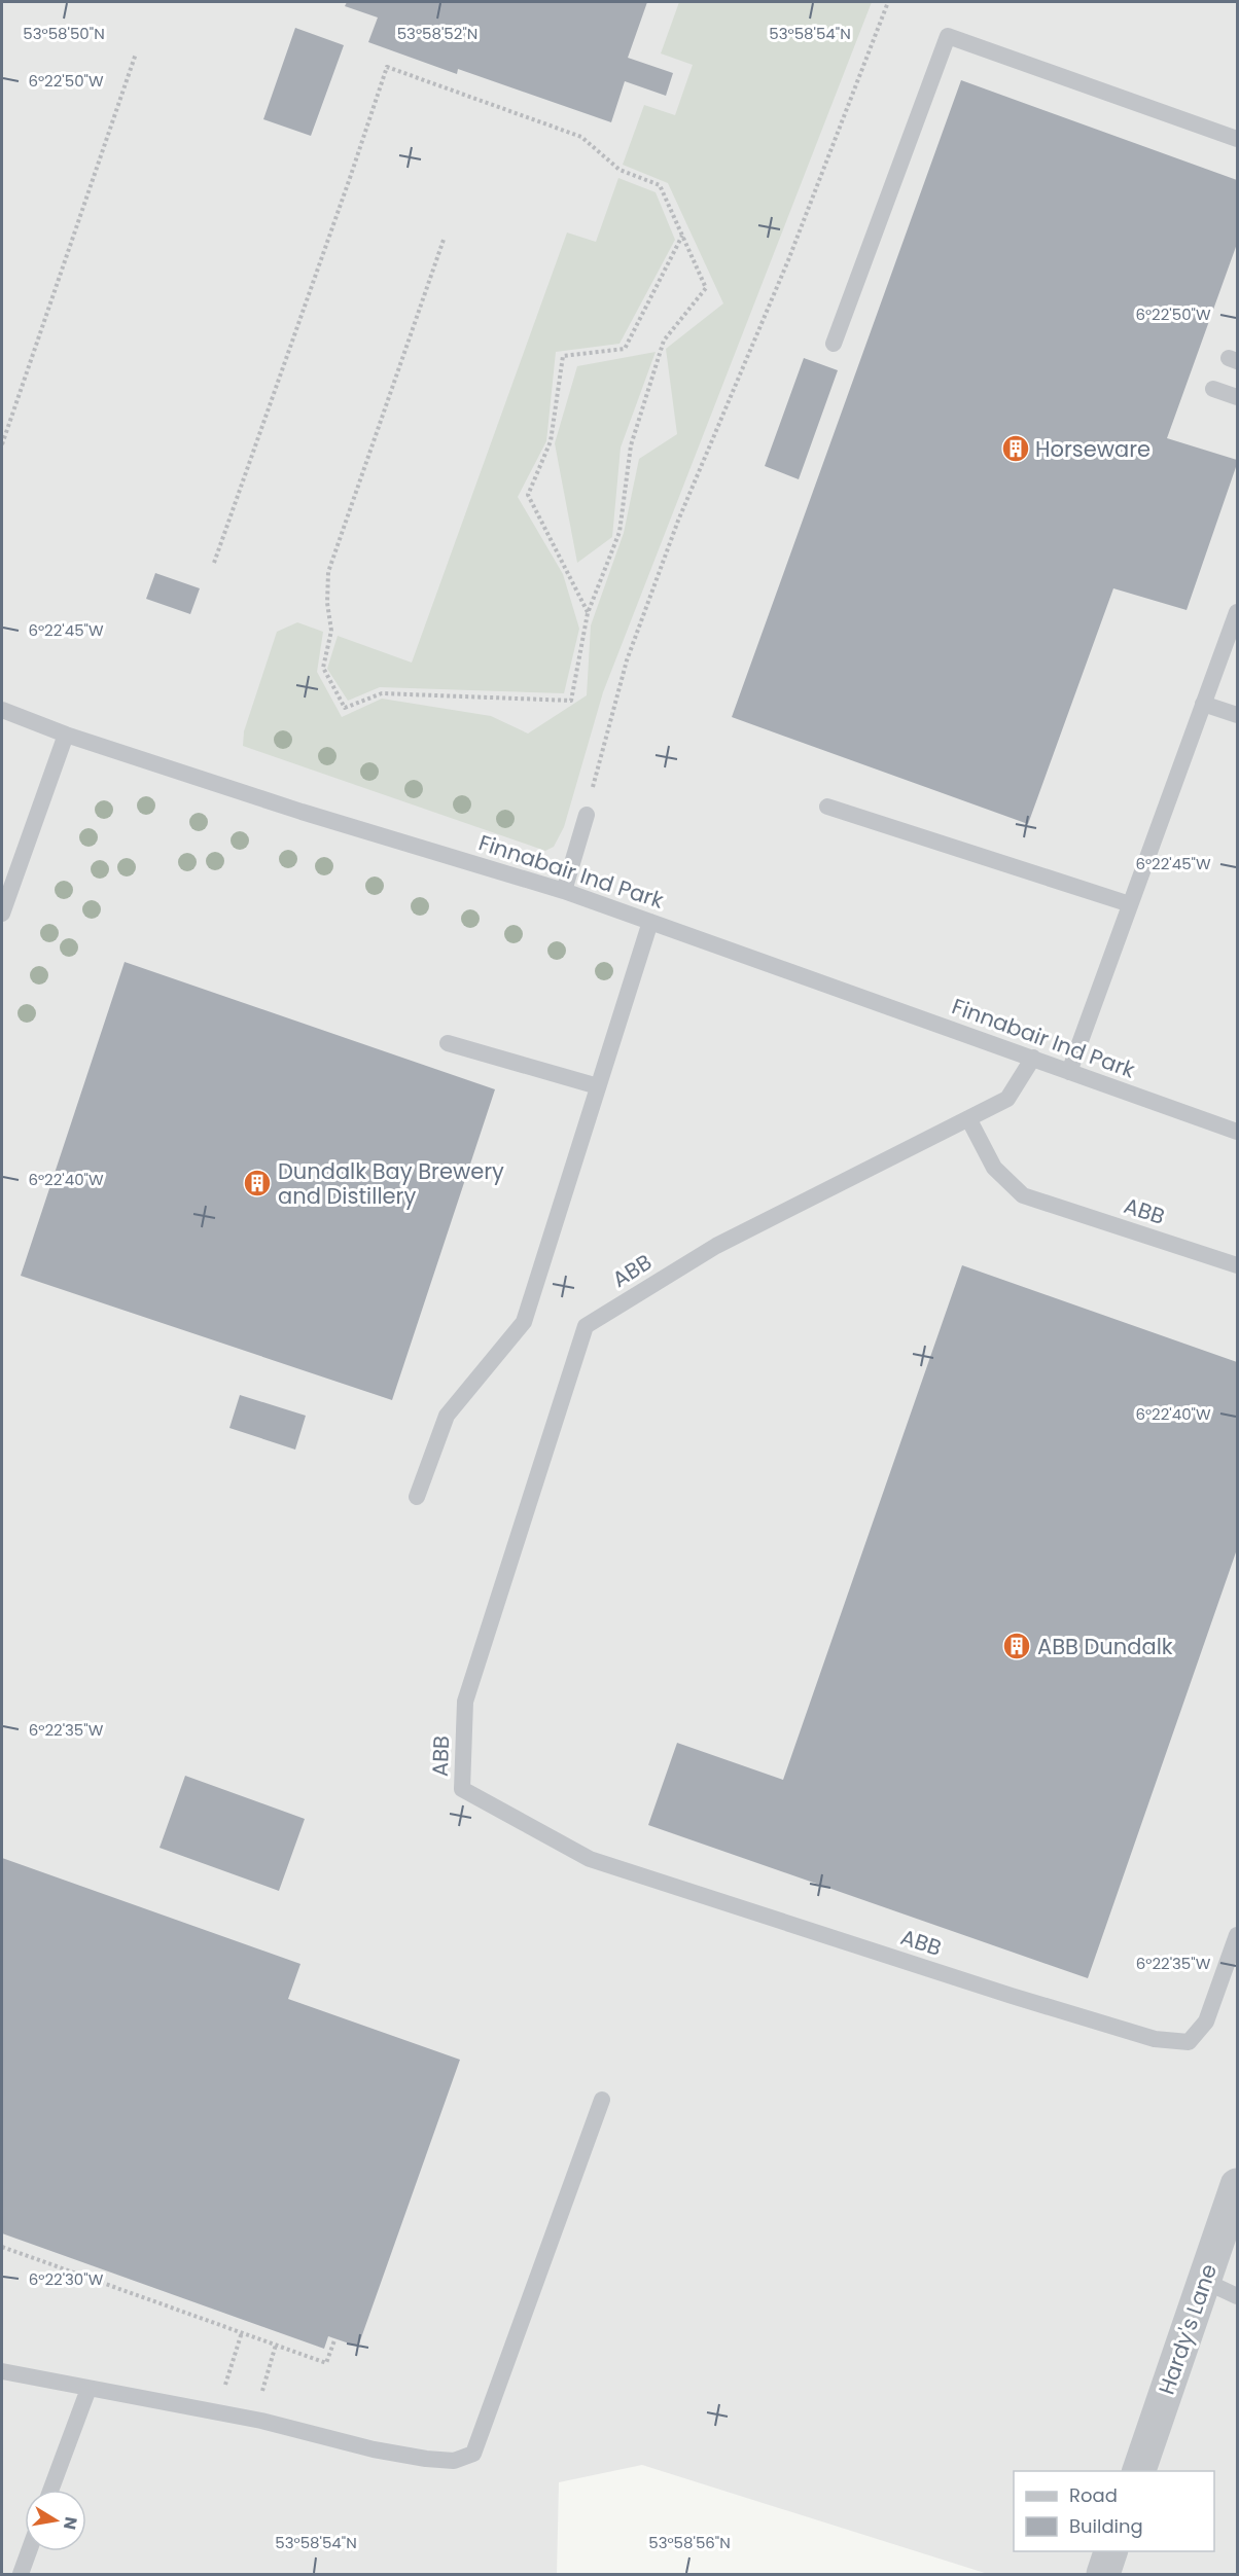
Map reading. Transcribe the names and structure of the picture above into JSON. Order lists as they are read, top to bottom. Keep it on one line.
{"streets":{"street":["Hardy's Lane"],"lane":["Finnabair Ind Park","ABB"]},"crossings":[["Finnabair Ind Park","ABB"]],"places":{"building":["Horseware","Dundalk Bay Brewery and Distillery","ABB Dundalk"]},"legend":["Road","Building"],"north":"right","coordinates":["53°58'50\"N","53°58'52\"N","53°58'54\"N","6°22'50\"W","6°22'45\"W","6°22'40\"W","6°22'35\"W","6°22'30\"W","53°58'56\"N"]}
